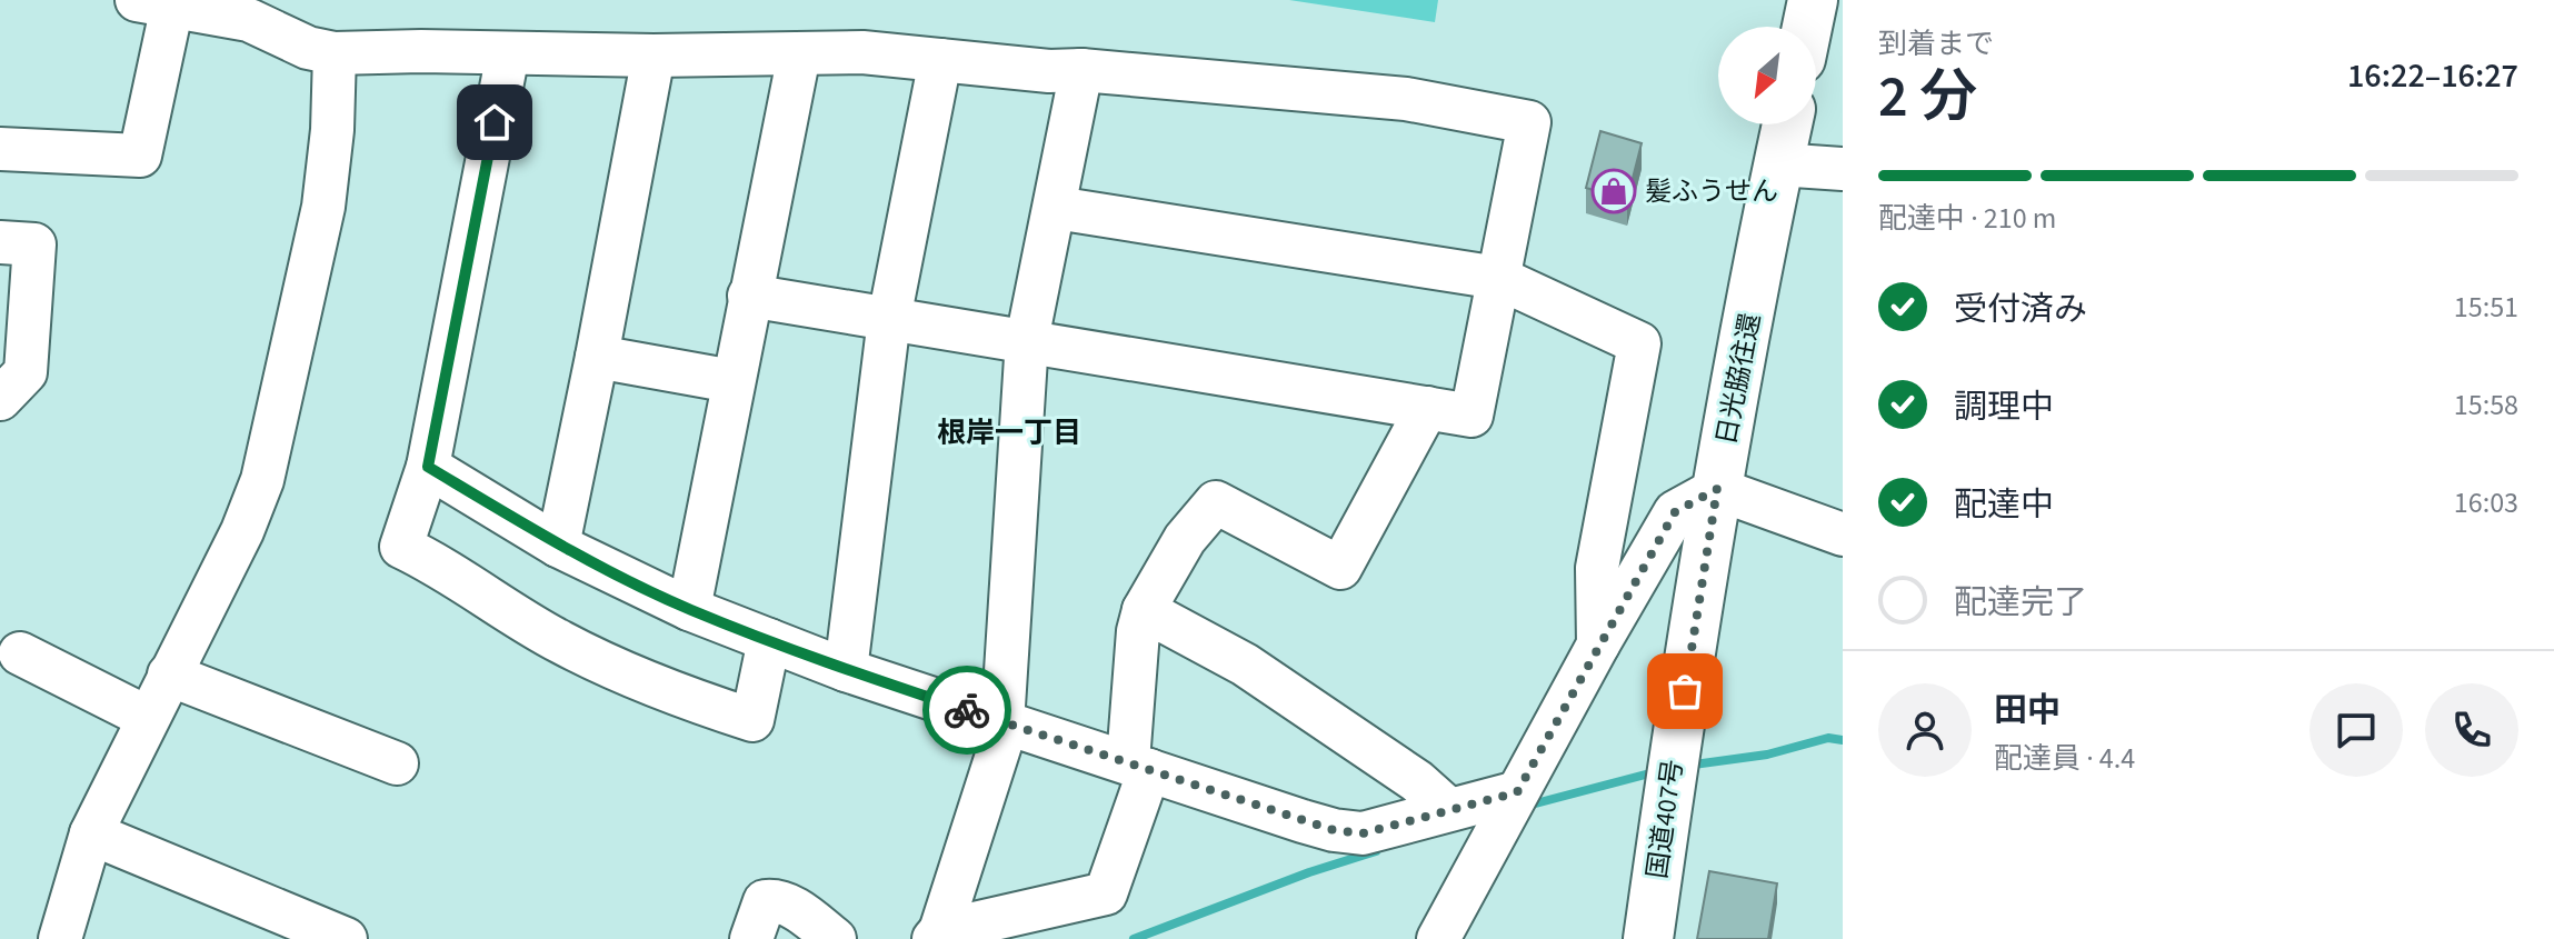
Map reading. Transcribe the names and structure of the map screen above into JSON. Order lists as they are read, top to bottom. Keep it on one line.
{"streets":{"highway":["日光脇往還","国道407号"]},"crossings":[["日光脇往還","国道407号"]],"districts":["根岸一丁目"],"places":{"shop":["髪ふうせん"]},"north":"bottom left","page":{"heading":["2 分","到着まで","16:22–16:27"],"panel":["田中","配達員 · 4.4"],"bar":"配達中 · 210 m","list":[["受付済み","15:51"],["調理中","15:58"],["配達中","16:03"],"配達完了"]}}
